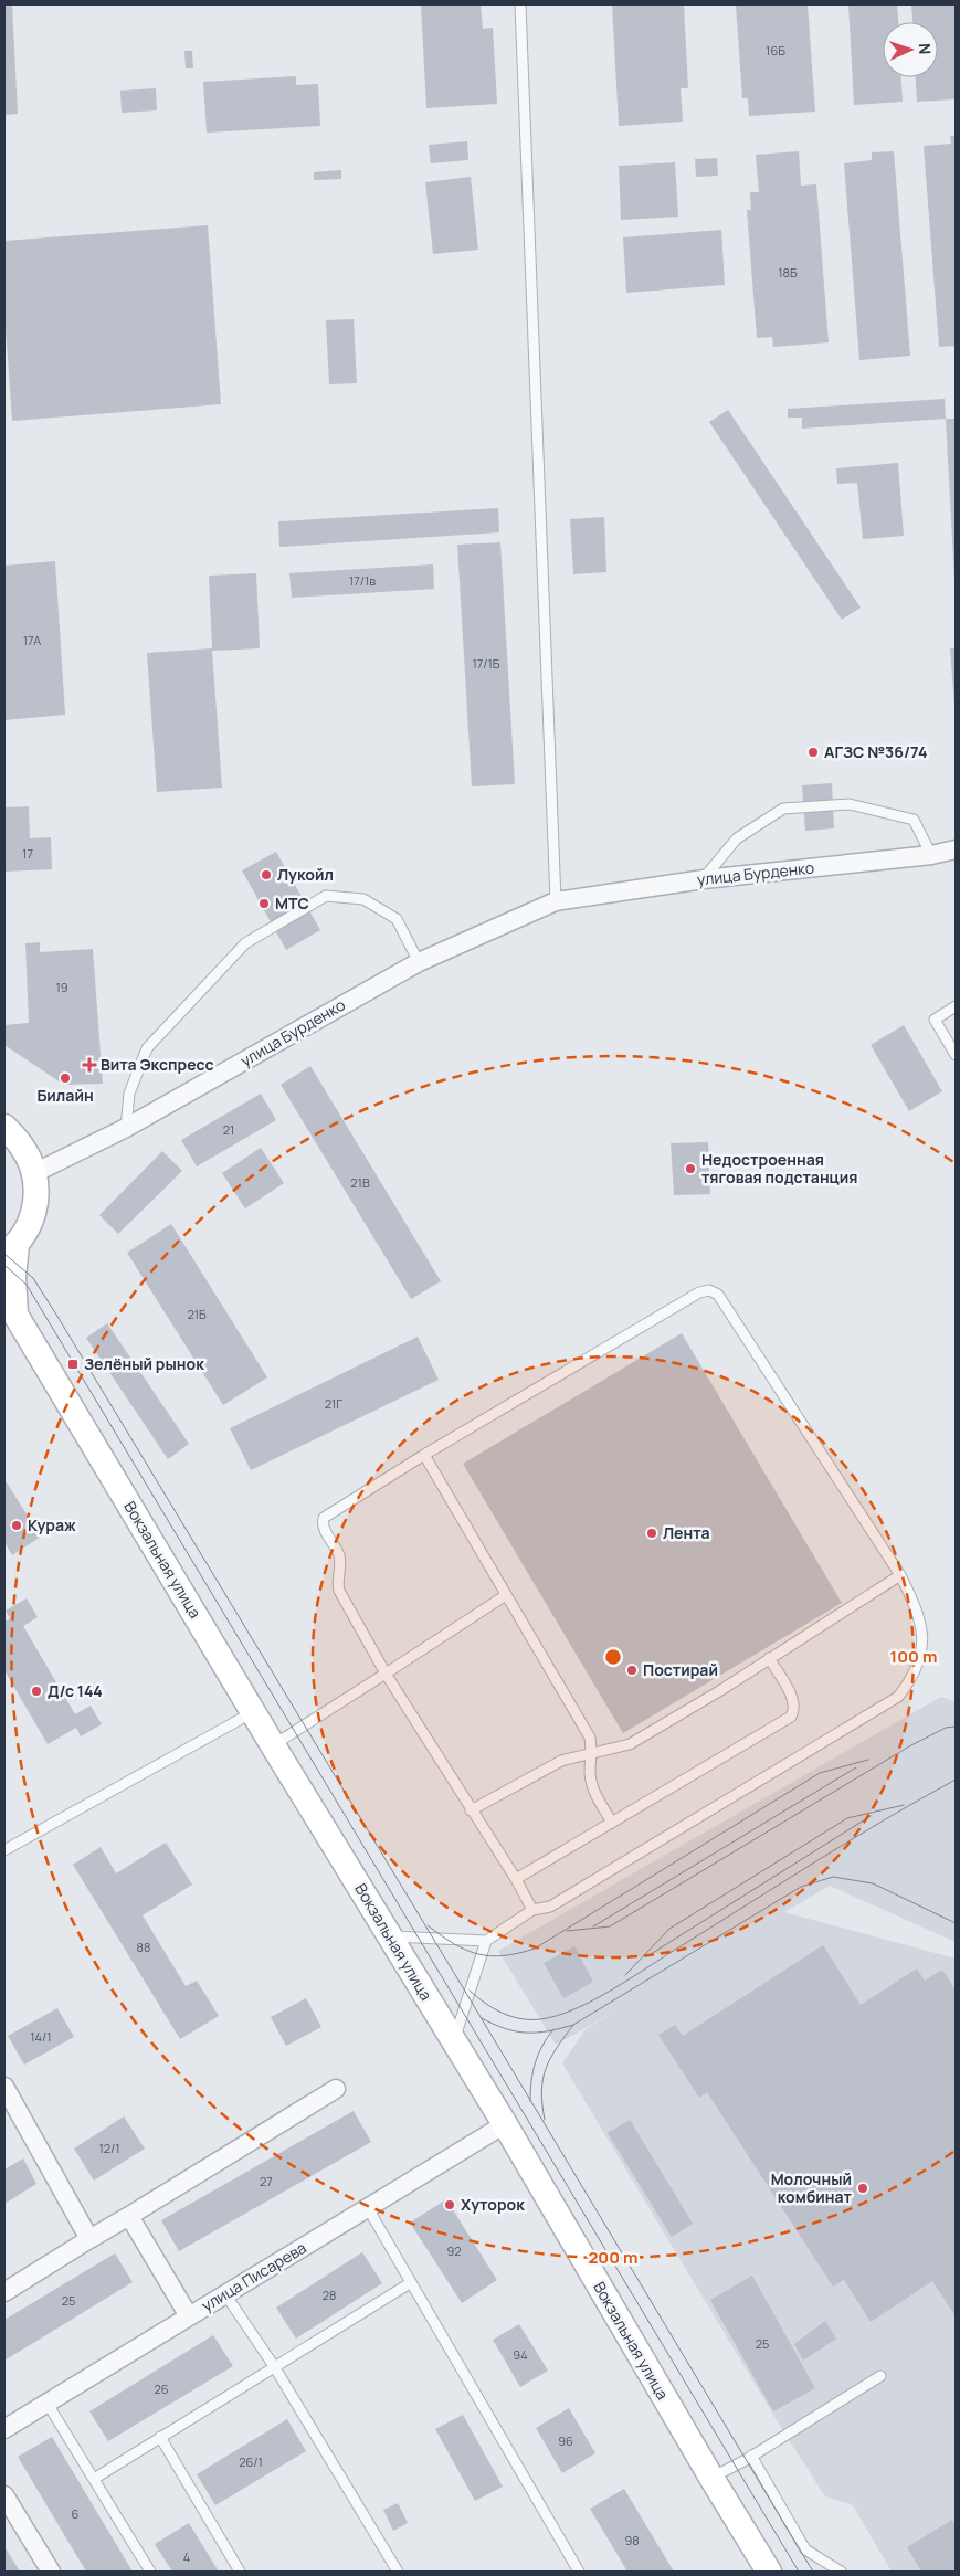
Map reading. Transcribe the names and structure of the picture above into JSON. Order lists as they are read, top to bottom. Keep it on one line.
{"streets":{"main road":["Вокзальная улица"],"street":["улица Бурденко","улица Писарева"]},"crossings":[["Вокзальная улица","улица Писарева"]],"places":{"other":["АГЗС №36/74","Лукойл","МТС","Билайн","Недостроенная тяговая подстанция","Кураж","Лента","Постирай","Д/с 144","Молочный комбинат","Хуторок"],"health":["Вита Экспресс"],"transit":["Зелёный рынок"]},"house_numbers":["16Б","18Б","17/1в","17А","17/1Б","17","19","21","21В","21Б","21Г","88","14/1","12/1","27","92","28","25","25","94","26","96","26/1","6","98","4"],"north":"right","rings":["100 m","200 m"]}
